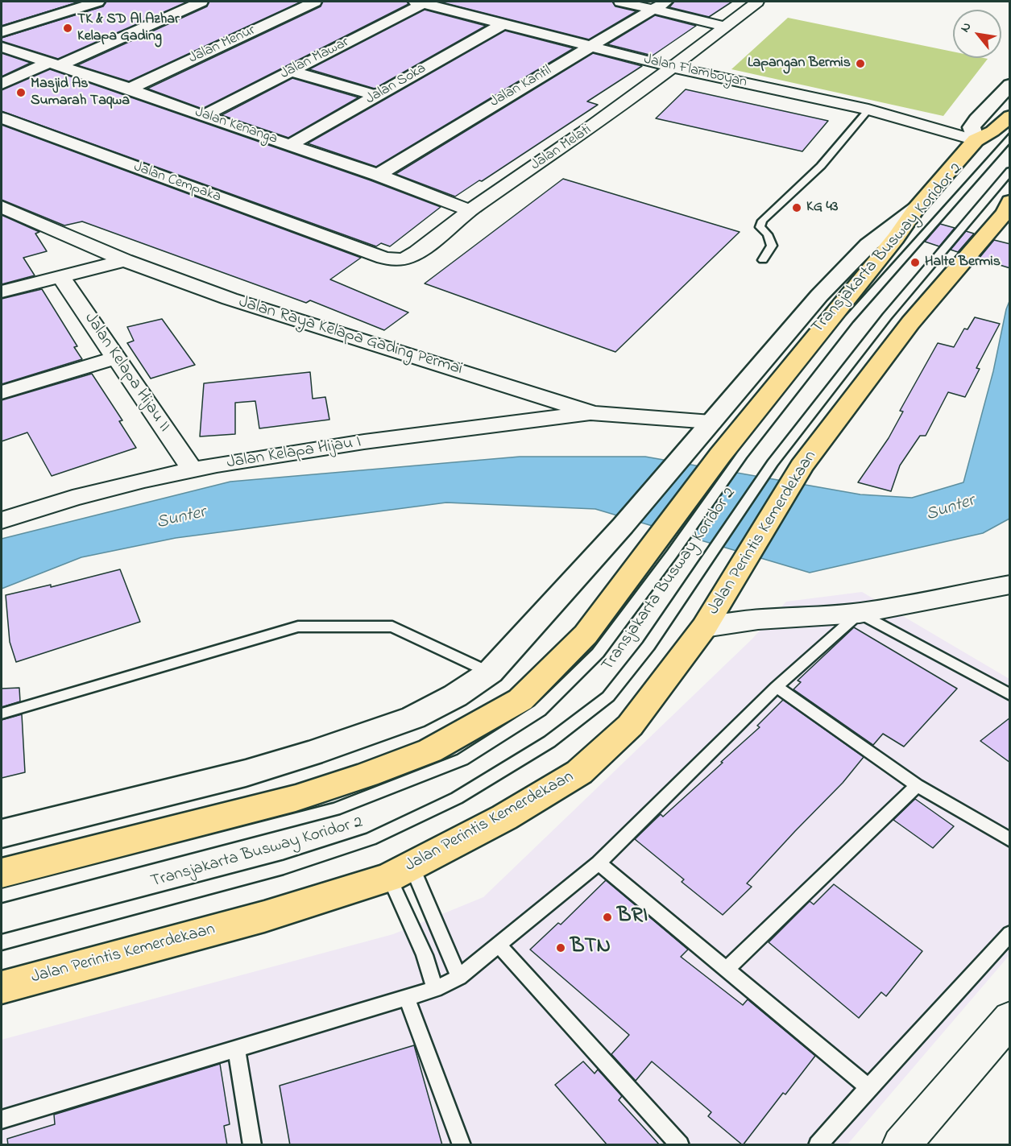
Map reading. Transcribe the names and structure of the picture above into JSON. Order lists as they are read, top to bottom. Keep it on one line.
{"streets":{"highway":["Jalan Perintis Kemerdekaan"],"street":["Jalan Menur","Jalan Mawar","Jalan Flamboyan","Jalan Soka","Jalan Kantil","Jalan Kenanga","Jalan Melati","Jalan Cempaka","Jalan Raya Kelapa Gading Permai","Jalan Kelapa Hijau II","Jalan Kelapa Hijau I"],"lane":["Transjakarta Busway Koridor 2"]},"crossings":[["Jalan Menur","Jalan Kenanga"],["Jalan Mawar","Jalan Flamboyan"],["Jalan Mawar","Jalan Kenanga"],["Jalan Flamboyan","Jalan Soka"],["Jalan Flamboyan","Jalan Kantil"],["Jalan Flamboyan","Jalan Melati"],["Jalan Soka","Jalan Kenanga"],["Jalan Kantil","Jalan Kenanga"],["Jalan Kenanga","Jalan Melati"],["Jalan Melati","Jalan Cempaka"],["Jalan Raya Kelapa Gading Permai","Jalan Kelapa Hijau I"],["Jalan Kelapa Hijau II","Jalan Kelapa Hijau I"]],"water":["Sunter"],"places":["TK & SD Al Azhar Kelapa Gading","Lapangan Bermis","Masjid As Sumarah Taqwa","KG 43","Halte Bermis","BRI","BTN"],"north":"top left"}
